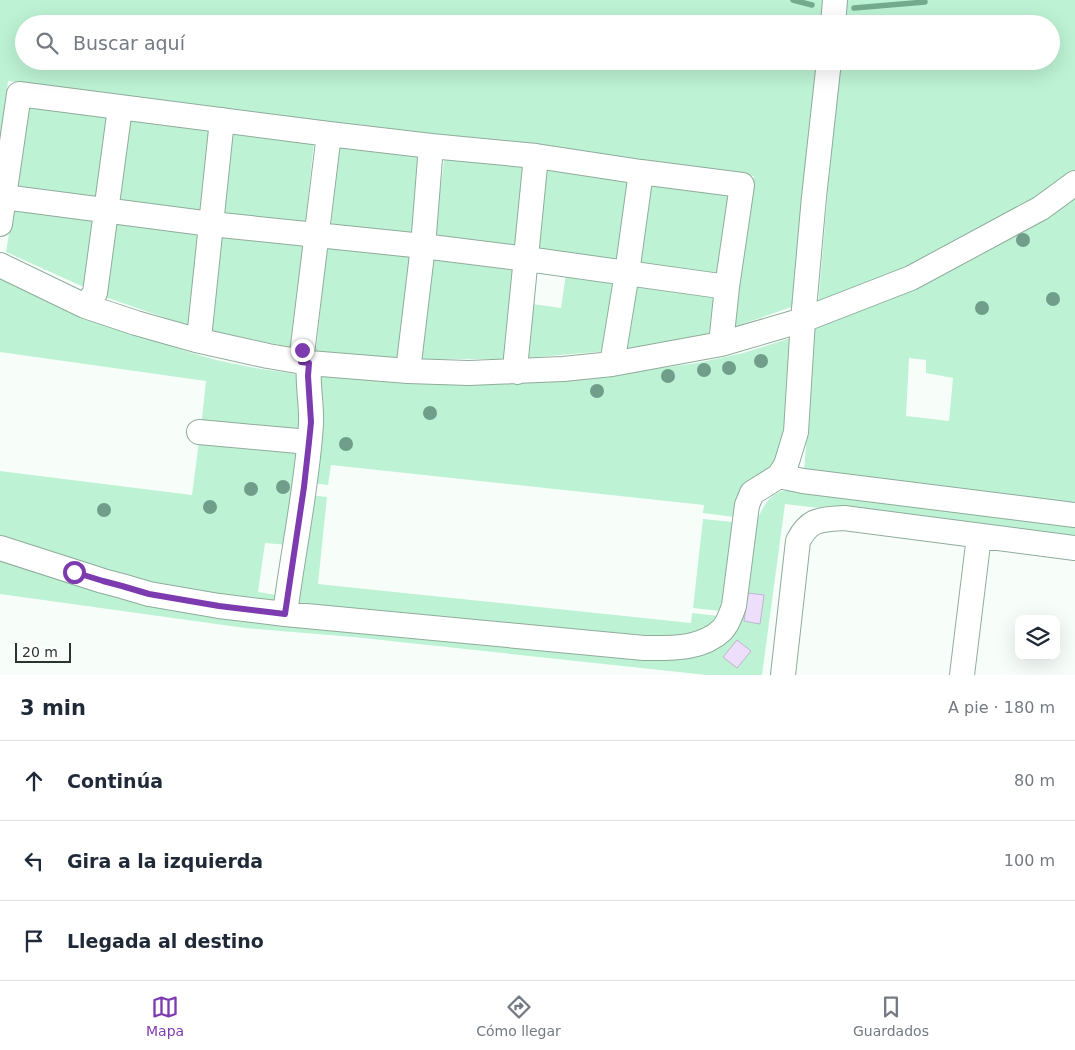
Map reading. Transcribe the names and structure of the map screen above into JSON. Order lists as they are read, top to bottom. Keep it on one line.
{"scale_bar":"20 m","page":{"search":"Buscar aquí","scale":"20 m","heading":["3 min","A pie · 180 m"],"list":[["Continúa","80 m"],["Gira a la izquierda","100 m"],"Llegada al destino"],"nav":["Mapa","Cómo llegar","Guardados"]}}
